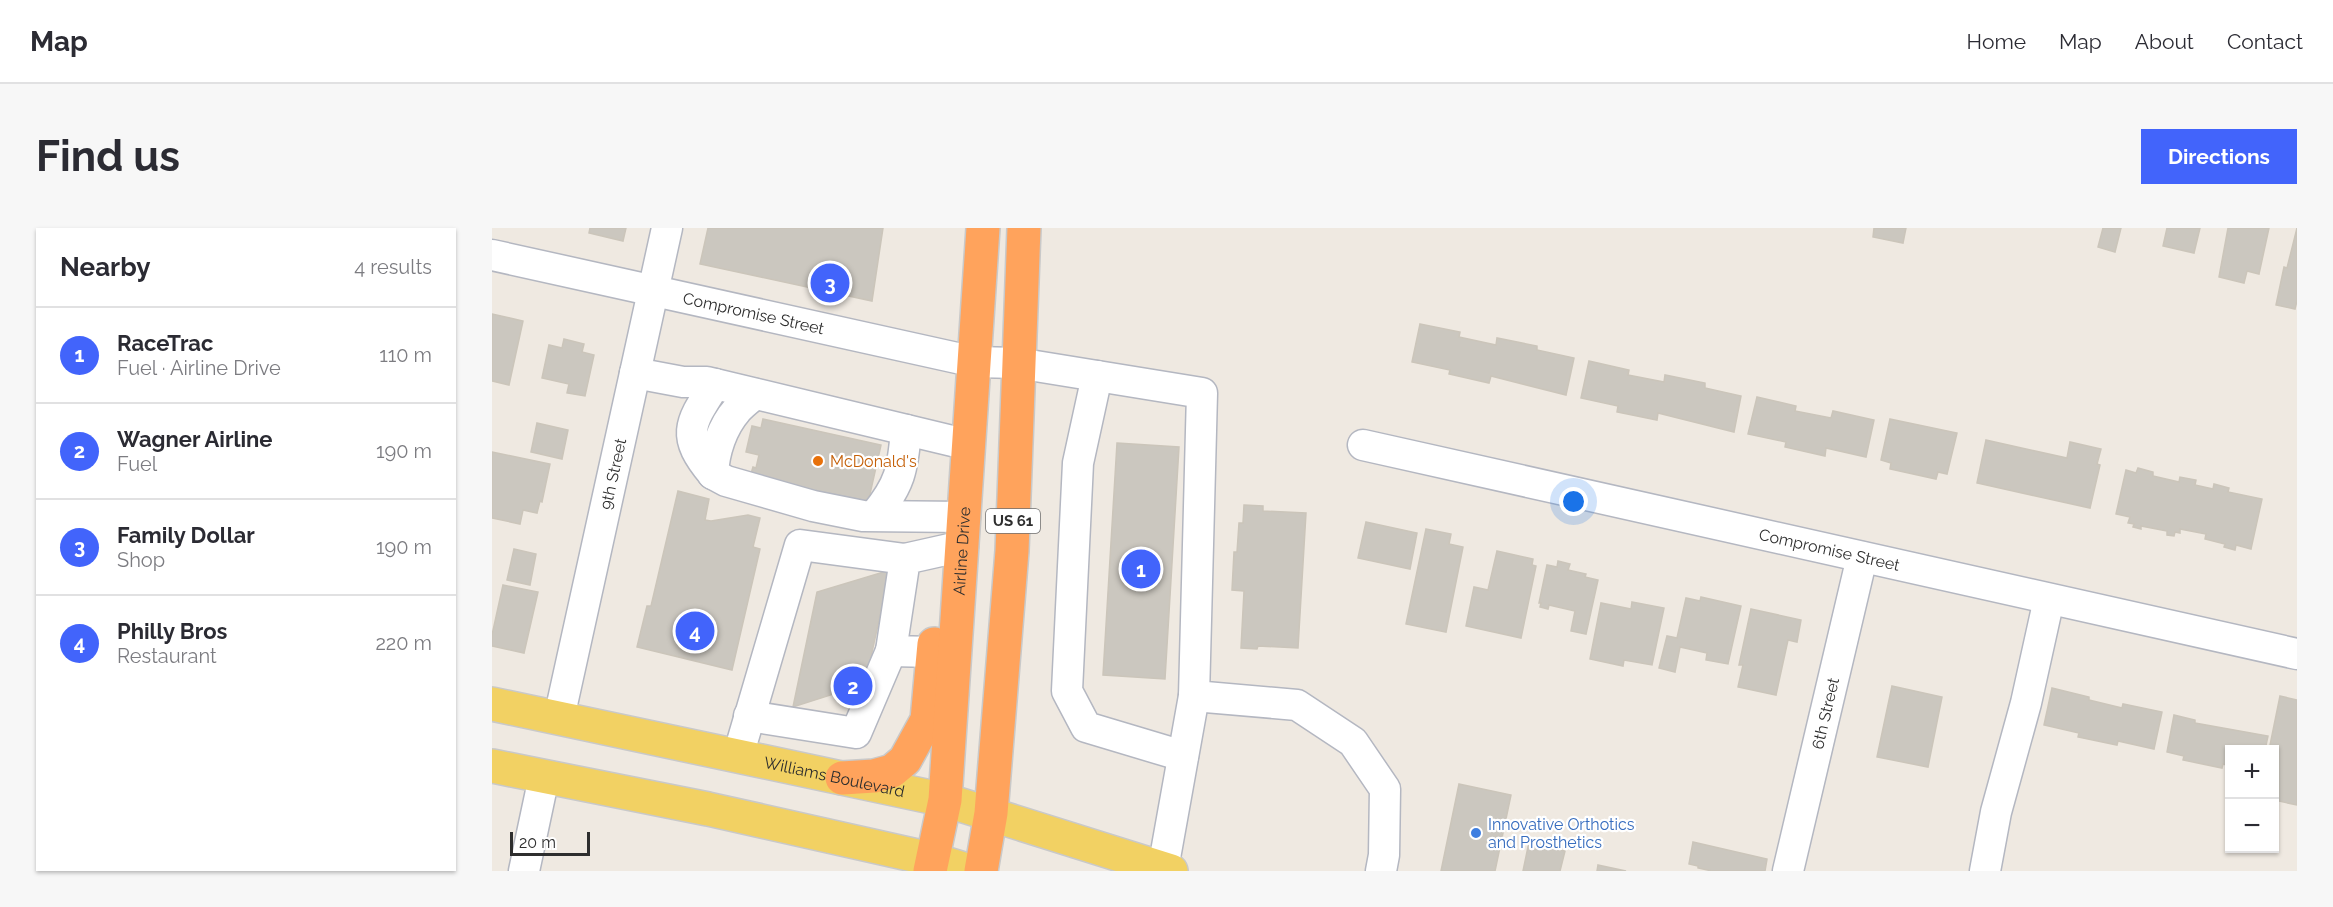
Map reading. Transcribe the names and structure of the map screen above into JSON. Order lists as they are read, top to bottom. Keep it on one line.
{"streets":{"highway":["US 61","Airline Drive"],"main road":["Williams Boulevard"],"street":["Compromise Street","9th Street","6th Street"]},"crossings":[["Compromise Street","9th Street"],["Compromise Street","US 61"],["Compromise Street","Airline Drive"],["Compromise Street","6th Street"],["9th Street","Williams Boulevard"],["US 61","Williams Boulevard"],["Airline Drive","Williams Boulevard"]],"places":["McDonald's","Innovative Orthotics and Prosthetics"],"scale_bar":"20 m","page":{"header":"Map","nav":["Home","Map","About","Contact"],"buttons":"Directions","title":"Find us","heading":["Nearby","4 results"],"pins":["3","1","4","2"],"list":[{"mark":"1","name":"RaceTrac","note":"Fuel · Airline Drive","value":"110 m"},{"mark":"2","name":"Wagner Airline","note":"Fuel","value":"190 m"},{"mark":"3","name":"Family Dollar","note":"Shop","value":"190 m"},{"mark":"4","name":"Philly Bros","note":"Restaurant","value":"220 m"}],"map_buttons":["+","−"],"scale":"20 m"}}
